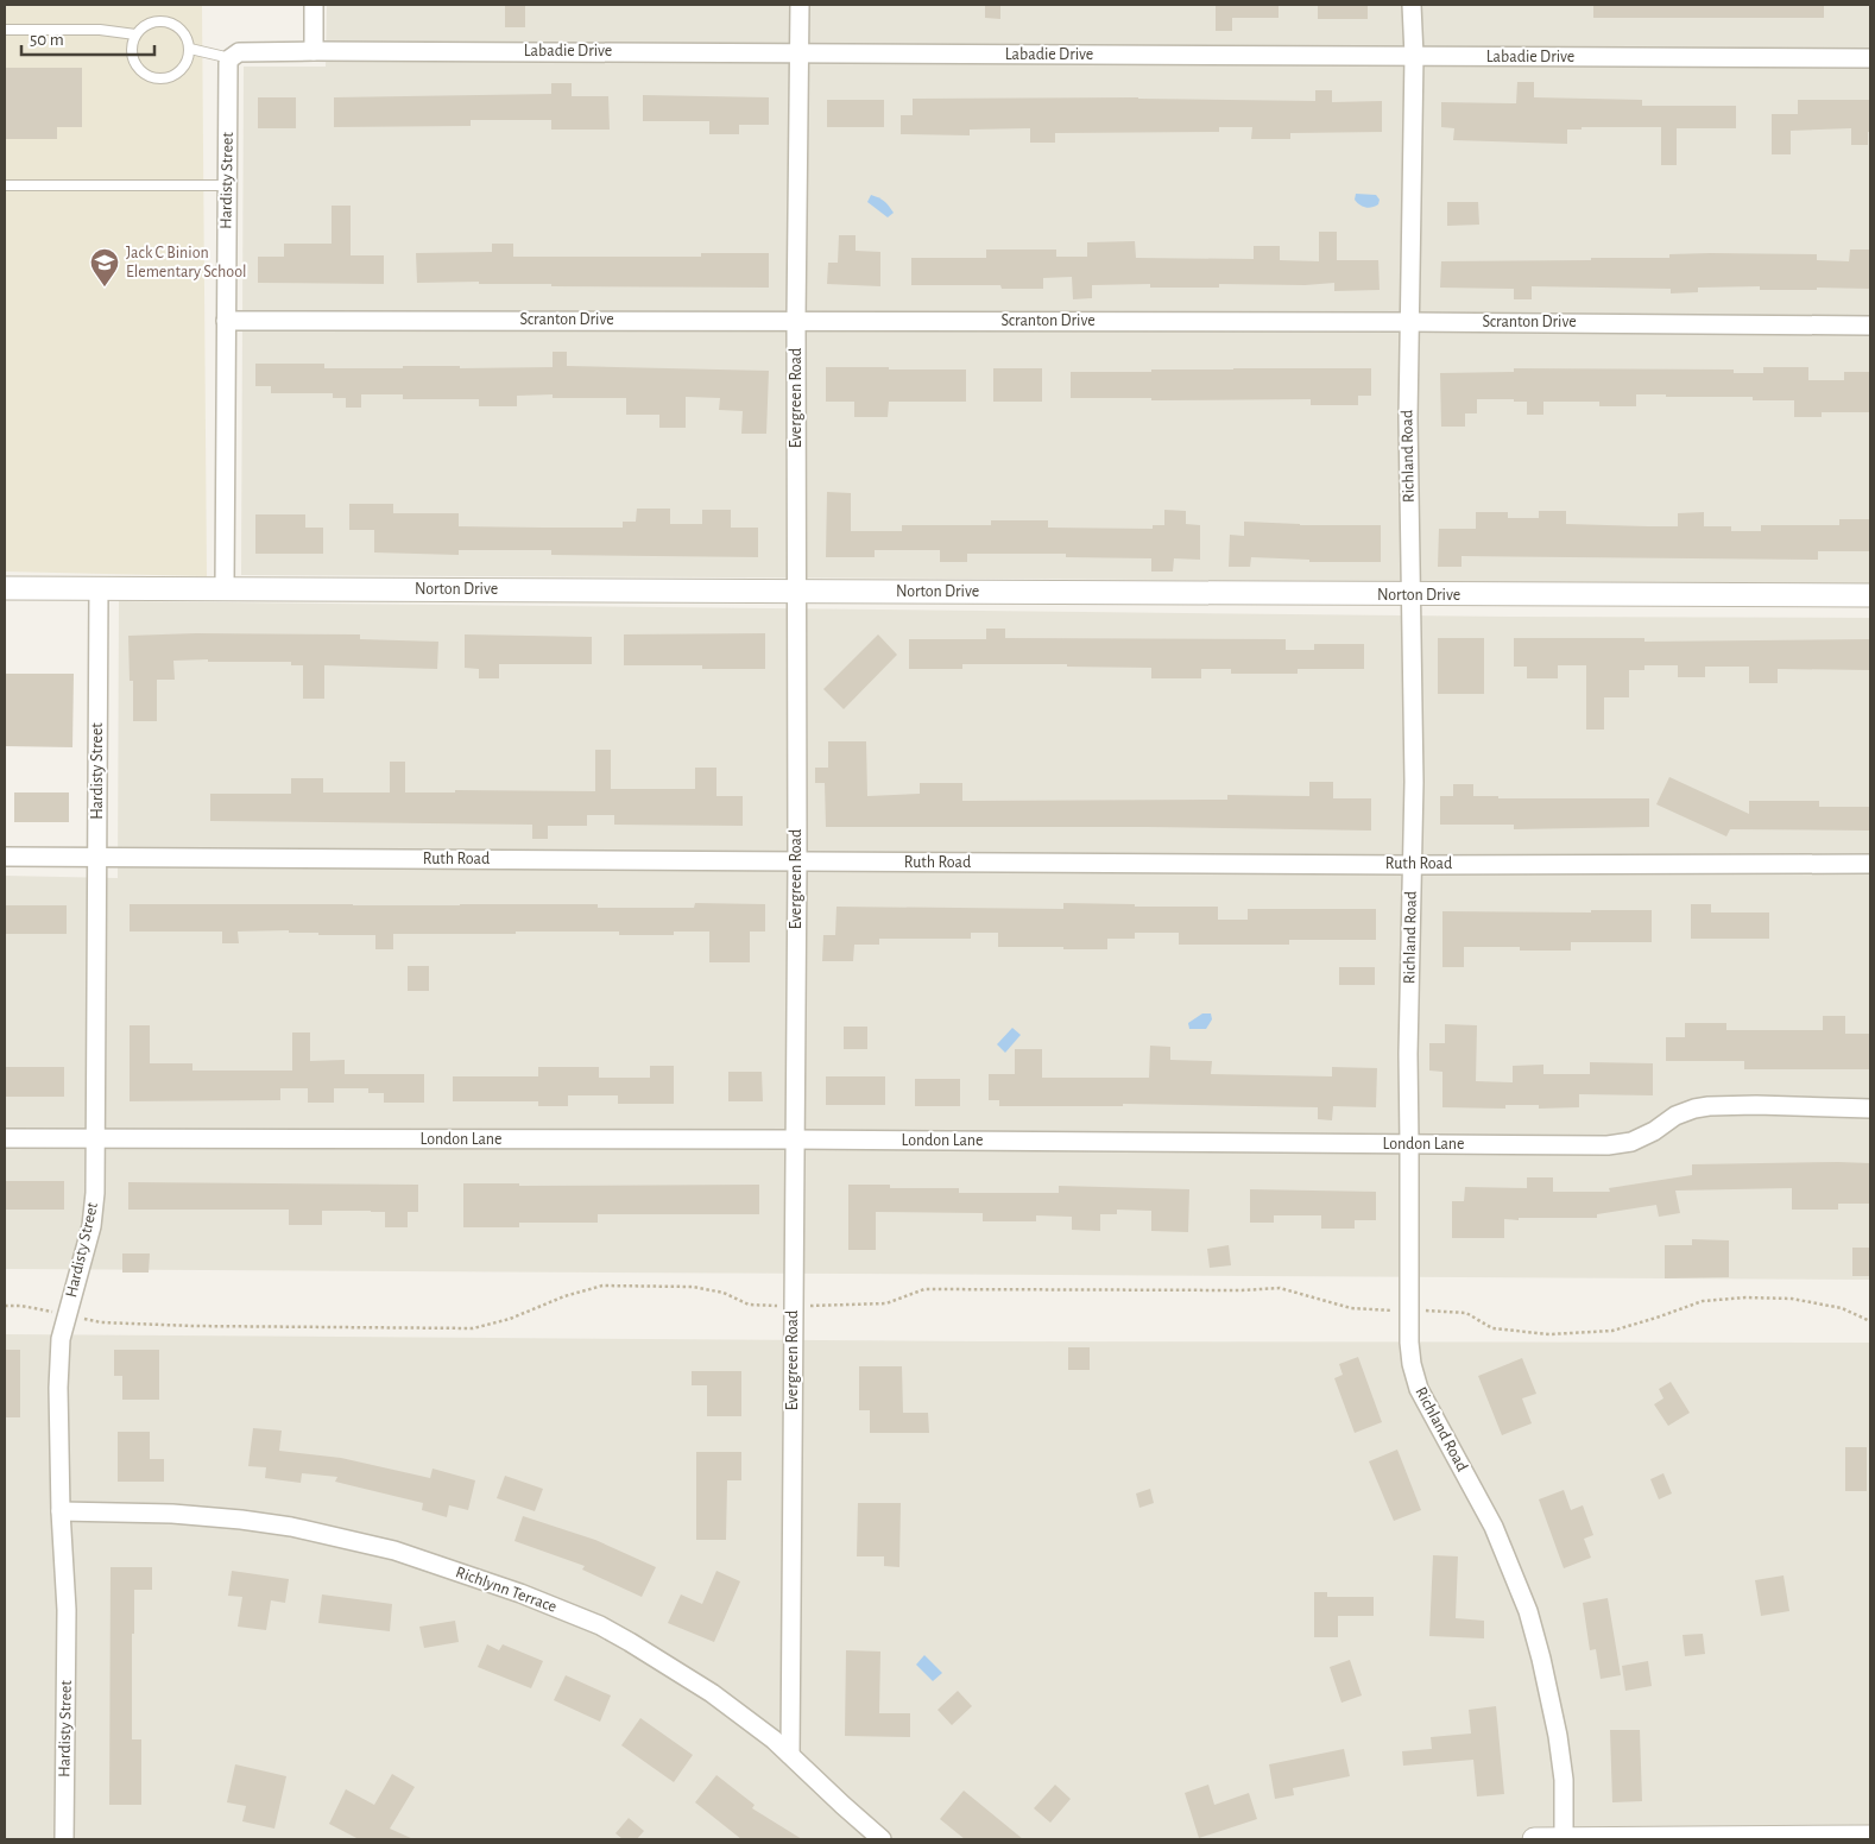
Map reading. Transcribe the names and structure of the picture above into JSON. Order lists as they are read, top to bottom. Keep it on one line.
{"streets":{"street":["Labadie Drive","Hardisty Street","Scranton Drive","Evergreen Road","Richland Road","Norton Drive","Ruth Road","London Lane","Richlynn Terrace"]},"crossings":[["Labadie Drive","Hardisty Street"],["Labadie Drive","Evergreen Road"],["Labadie Drive","Richland Road"],["Hardisty Street","Scranton Drive"],["Hardisty Street","Norton Drive"],["Hardisty Street","Ruth Road"],["Hardisty Street","London Lane"],["Hardisty Street","Richlynn Terrace"],["Scranton Drive","Evergreen Road"],["Scranton Drive","Richland Road"],["Evergreen Road","Norton Drive"],["Evergreen Road","Ruth Road"],["Evergreen Road","London Lane"],["Evergreen Road","Richlynn Terrace"],["Richland Road","Norton Drive"],["Richland Road","Ruth Road"],["Richland Road","London Lane"]],"places":{"school or university":["Jack C Binion Elementary School"]},"scale_bar":"50 m"}
